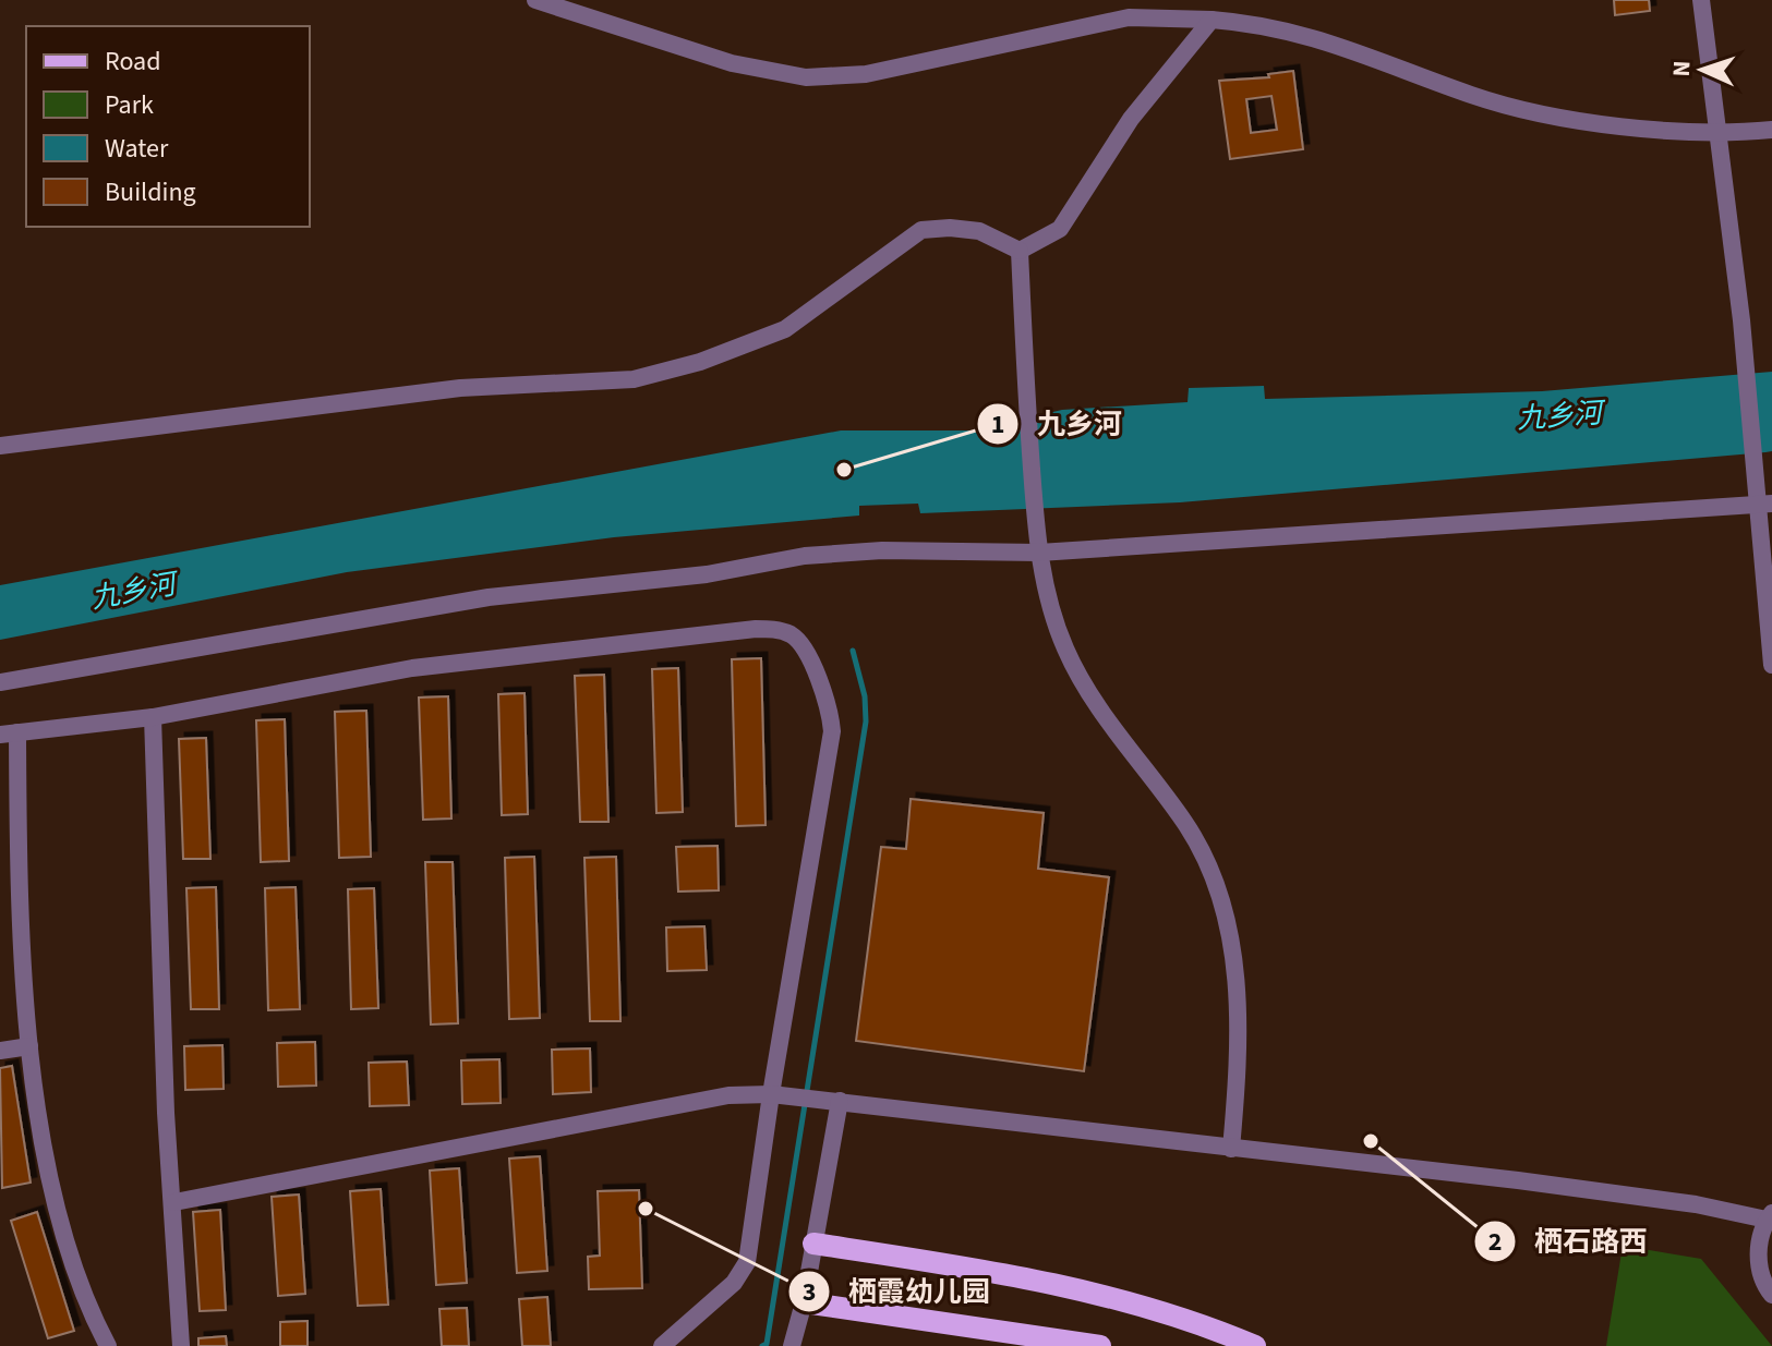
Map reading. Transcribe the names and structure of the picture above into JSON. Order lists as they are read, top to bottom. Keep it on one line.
{"water":["九乡河"],"places":["九乡河","栖石路西","栖霞幼儿园"],"legend":["Road","Park","Water","Building"],"north":"left"}
